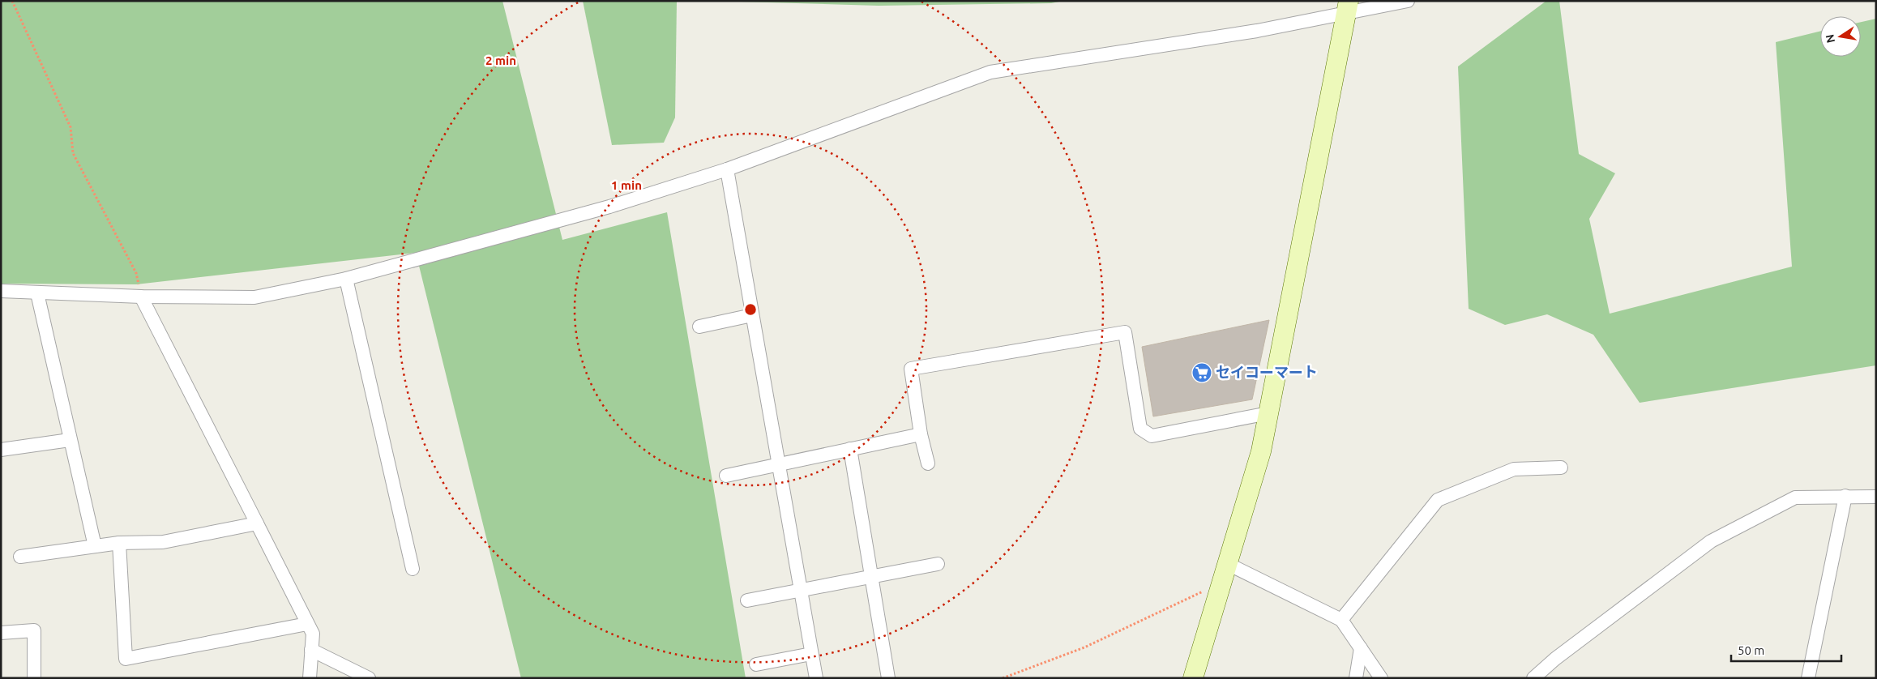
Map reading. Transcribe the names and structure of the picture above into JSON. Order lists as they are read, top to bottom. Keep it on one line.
{"places":{"supermarket":["セイコーマート"]},"scale_bar":"50 m","north":"left","rings":["2 min","1 min"]}
